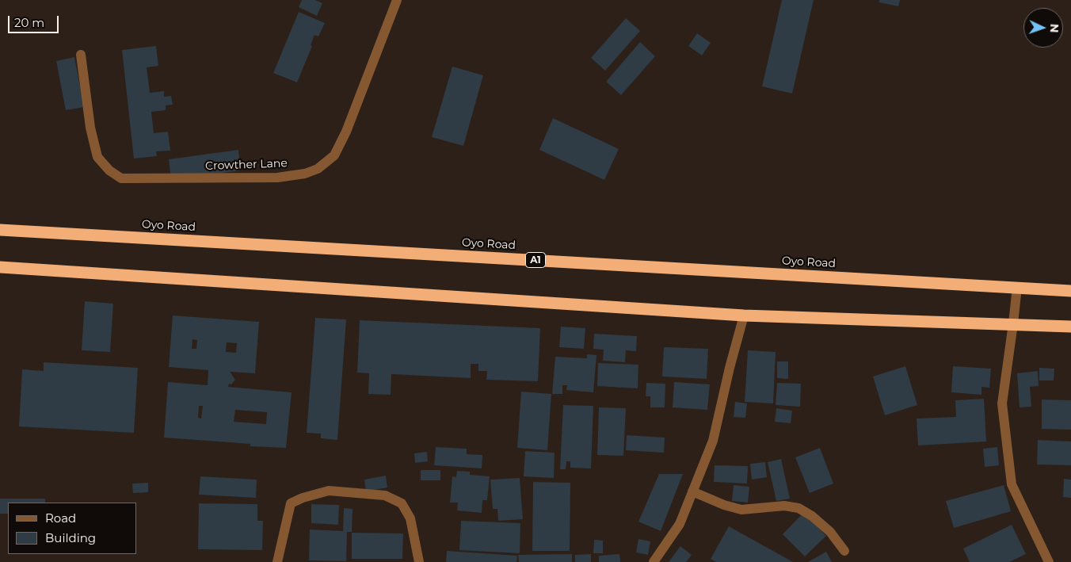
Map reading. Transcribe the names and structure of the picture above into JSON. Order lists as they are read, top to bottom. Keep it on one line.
{"streets":{"highway":["Oyo Road","A1"],"street":["Crowther Lane"]},"legend":["Road","Building"],"scale_bar":"20 m","north":"right"}
